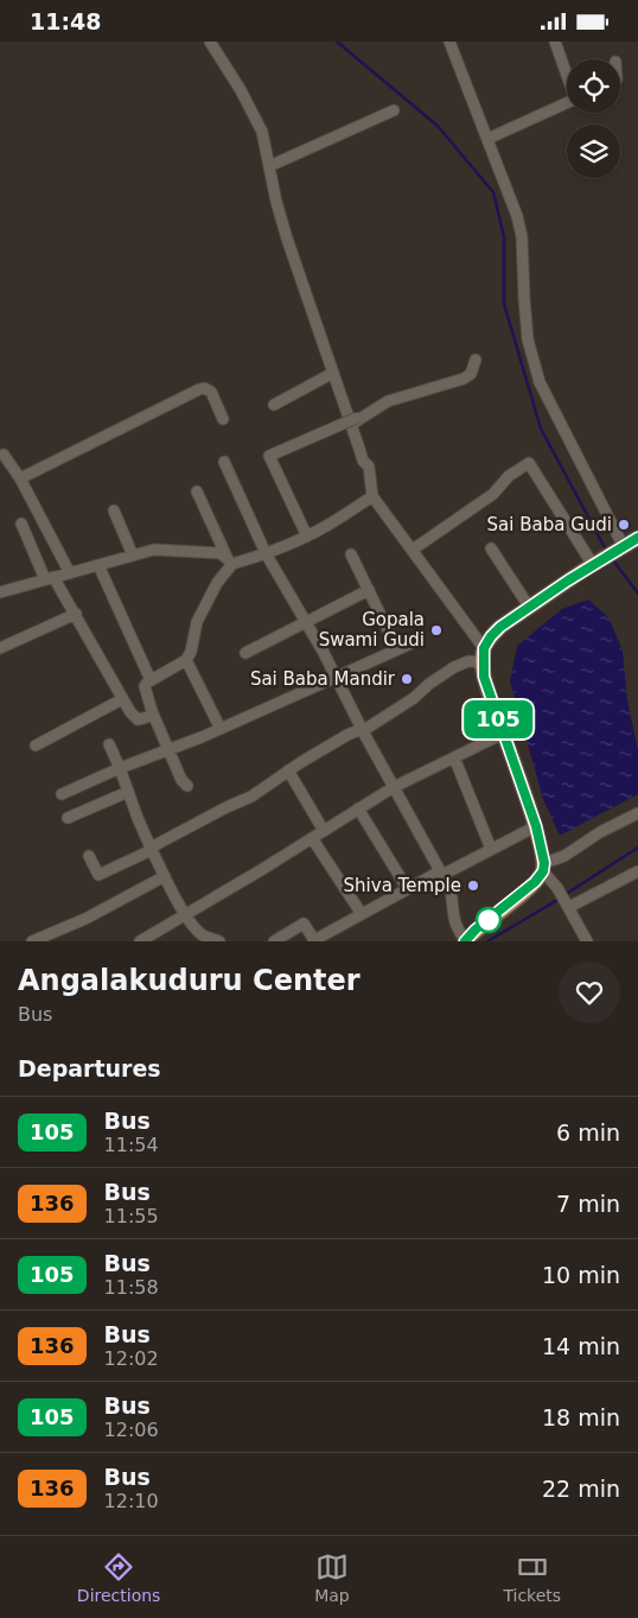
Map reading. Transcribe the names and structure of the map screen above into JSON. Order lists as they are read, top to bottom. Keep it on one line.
{"places":["Sai Baba Gudi","Gopala Swami Gudi","Sai Baba Mandir","Shiva Temple"],"lines":["bus line 105"],"page":{"status":"11:48","on_map":"105","heading":[["Angalakuduru Center","Bus"],"Departures"],"list":[{"mark":"105","name":"Bus","note":"11:54","value":"6 min"},{"mark":"136","name":"Bus","note":"11:55","value":"7 min"},{"mark":"105","name":"Bus","note":"11:58","value":"10 min"},{"mark":"136","name":"Bus","note":"12:02","value":"14 min"},{"mark":"105","name":"Bus","note":"12:06","value":"18 min"},{"mark":"136","name":"Bus","note":"12:10","value":"22 min"}],"tabs":["Directions","Map","Tickets"]}}
